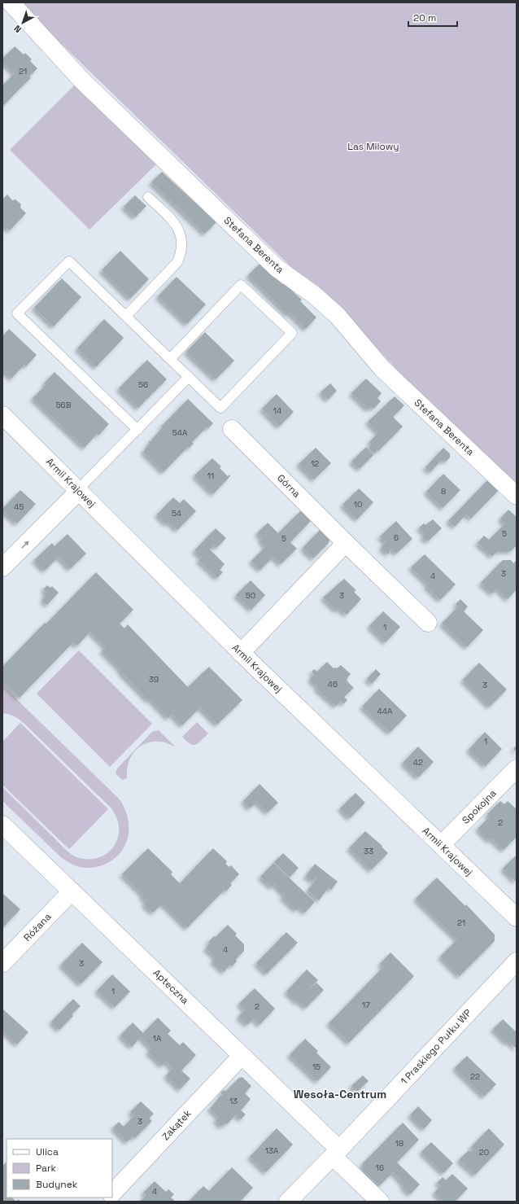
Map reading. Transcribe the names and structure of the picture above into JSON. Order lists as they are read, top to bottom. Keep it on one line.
{"streets":{"street":["Stefana Berenta","Armii Krajowej","Górna","Spokojna","Różana","Apteczna","1 Praskiego Pułku WP","Zakątek"]},"crossings":[["Armii Krajowej","Spokojna"],["Różana","Apteczna"],["Apteczna","1 Praskiego Pułku WP"],["Apteczna","Zakątek"]],"districts":["Wesoła-Centrum"],"parks":["Las Milowy"],"house_numbers":["21","56","56B","14","54A","12","11","8","10","45","54","5","6","5","3","4","50","3","1","39","46","3","44A","1","42","2","33","21","4","3","1","17","2","1A","15","22","13","3","18","13A","20","16","4"],"legend":["Ulica","Park","Budynek"],"scale_bar":"20 m","north":"bottom left"}
